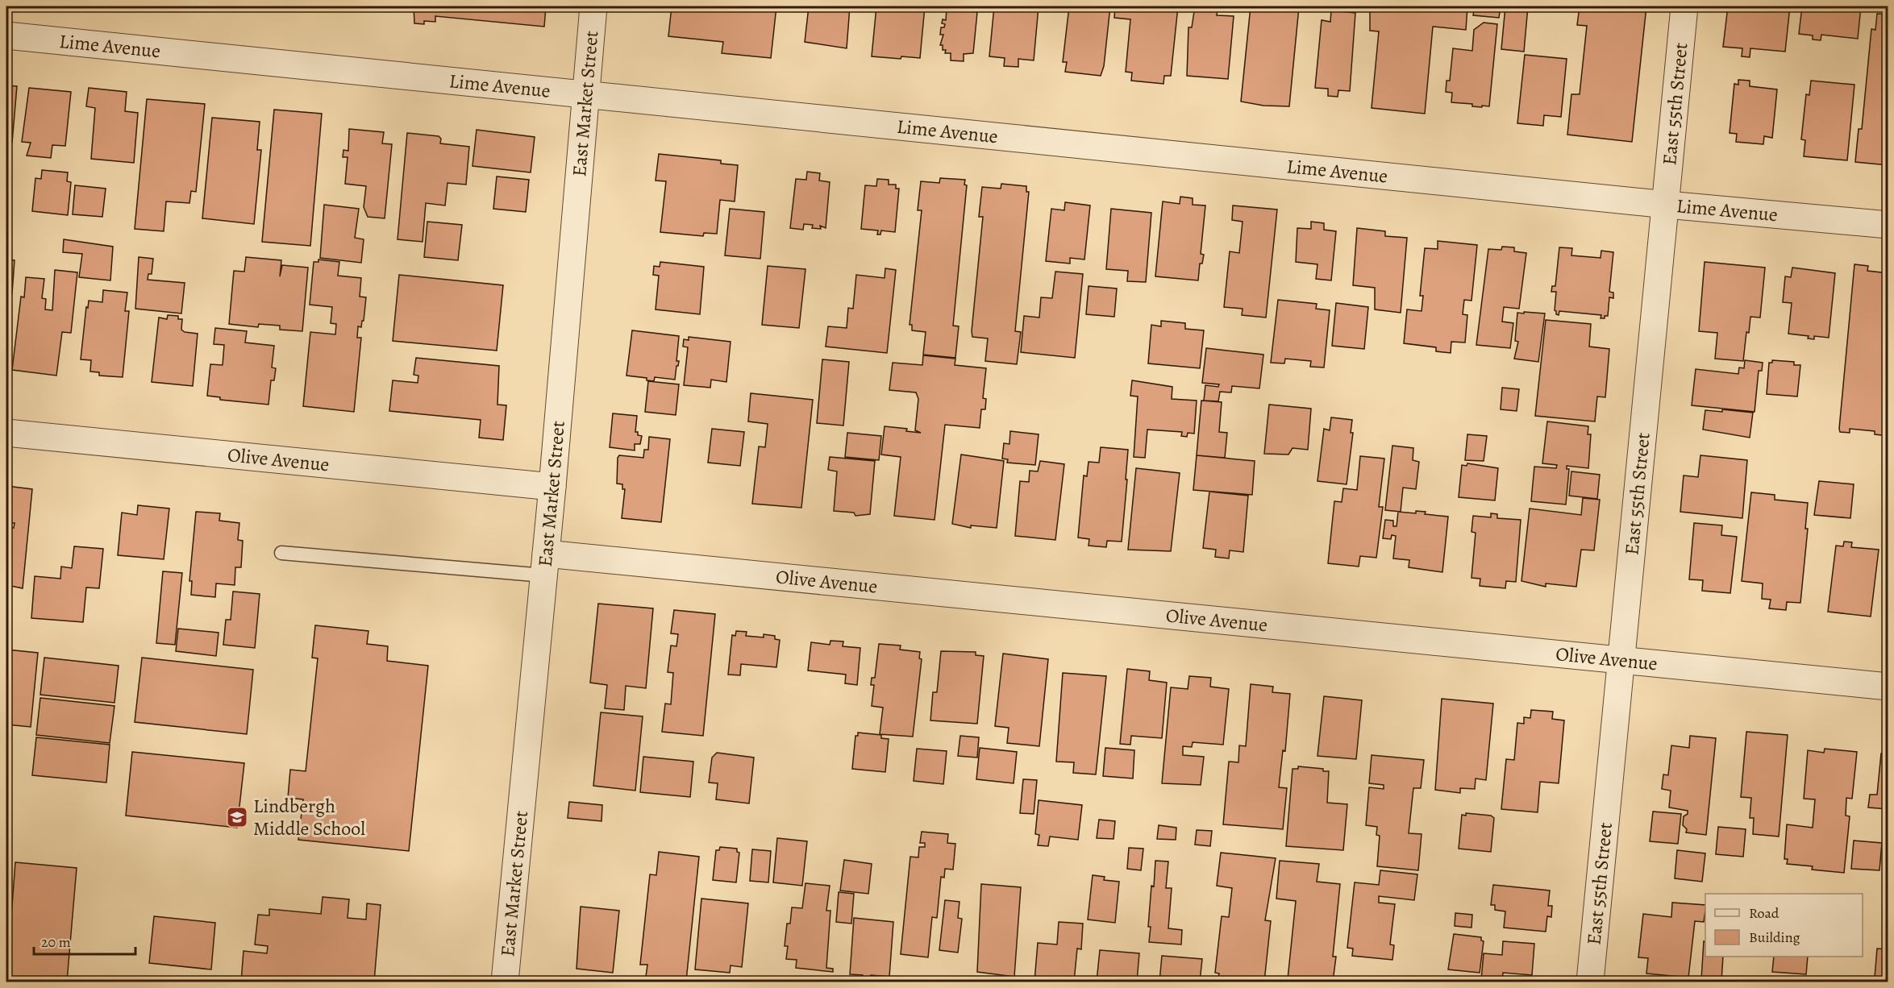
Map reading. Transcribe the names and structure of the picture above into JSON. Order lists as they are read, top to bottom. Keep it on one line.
{"streets":{"street":["Lime Avenue","East Market Street","East 55th Street","Olive Avenue"]},"crossings":[["Lime Avenue","East Market Street"],["Lime Avenue","East 55th Street"],["East Market Street","Olive Avenue"],["East 55th Street","Olive Avenue"]],"places":{"school or university":["Lindbergh Middle School"]},"legend":["Road","Building"],"scale_bar":"20 m"}
